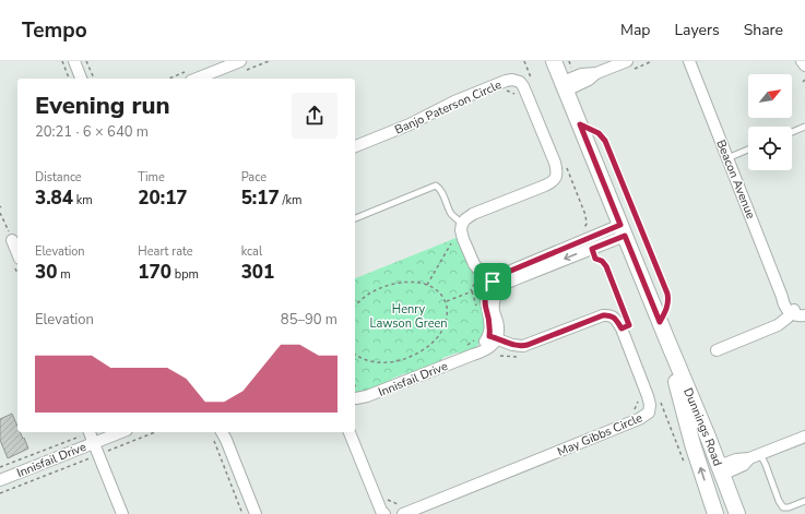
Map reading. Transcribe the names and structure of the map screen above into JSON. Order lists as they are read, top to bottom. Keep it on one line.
{"streets":{"street":["Banjo Paterson Circle","Beacon Avenue","Innisfail Drive","Dunnings Road","May Gibbs Circle"]},"crossings":[["Innisfail Drive","May Gibbs Circle"]],"parks":["Henry Lawson Green"],"north":"top right","page":{"header":"Tempo","nav":["Map","Layers","Share"],"heading":["Evening run","20:21 · 6 × 640 m"],"stats":[["Distance","3.84 km"],["Time","20:17"],["Pace","5:17 /km"],["Elevation","30 m"],["Heart rate","170 bpm"],["kcal","301"]],"chart":["Elevation","85–90 m"]}}
